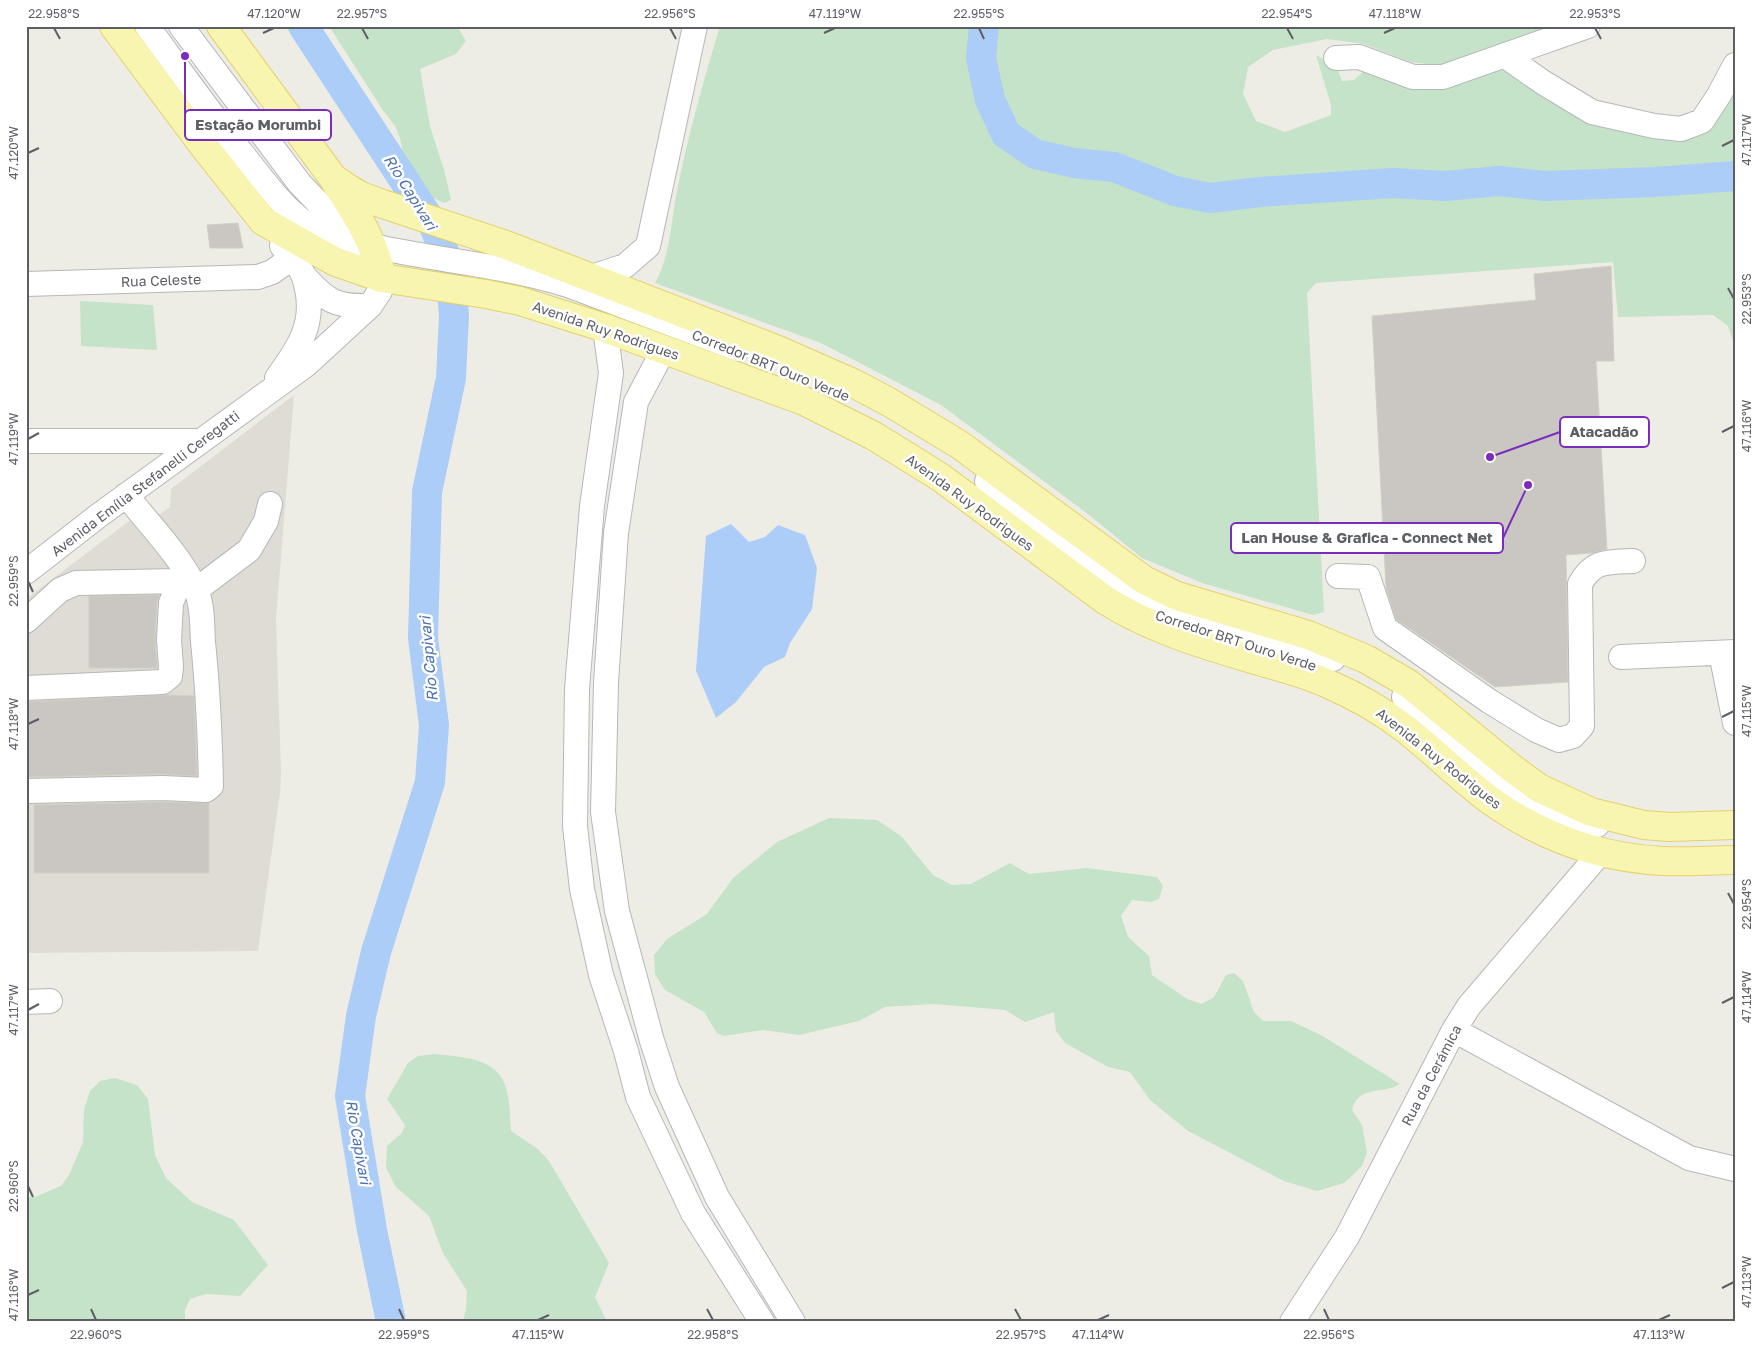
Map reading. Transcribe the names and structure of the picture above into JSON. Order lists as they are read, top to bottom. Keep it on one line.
{"streets":{"main road":["Avenida Ruy Rodrigues"],"street":["Rua Celeste","Corredor BRT Ouro Verde","Avenida Emília Stefanelli Ceregatti","Rua da Cerámica"]},"crossings":[["Rua Celeste","Avenida Emília Stefanelli Ceregatti"],["Avenida Ruy Rodrigues","Avenida Emília Stefanelli Ceregatti"],["Avenida Ruy Rodrigues","Rua da Cerámica"]],"water":["Rio Capivari"],"places":["Estação Morumbi","Atacadão","Lan House & Grafica - Connect Net"],"coordinates":["22.958°S","47.120°W","22.957°S","22.956°S","47.119°W","22.955°S","22.954°S","47.118°W","22.953°S","47.117°W","47.116°W","22.959°S","47.115°W","47.114°W","22.960°S","47.113°W"]}
